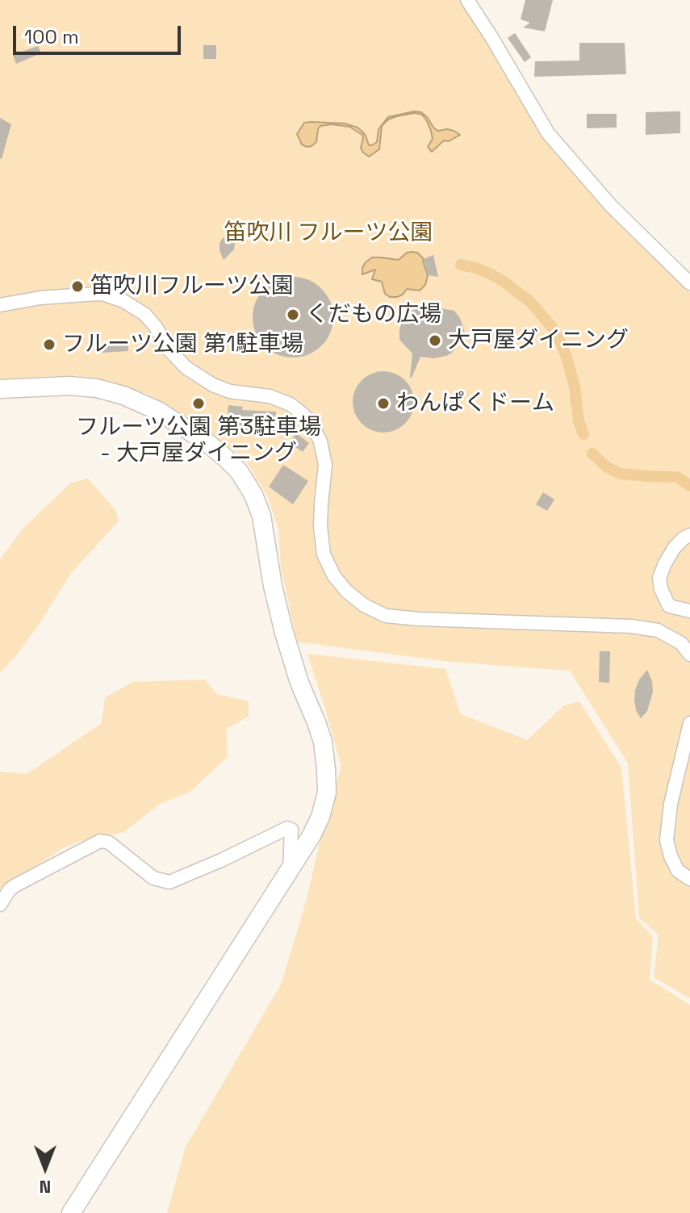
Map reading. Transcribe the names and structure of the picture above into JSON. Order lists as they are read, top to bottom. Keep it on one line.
{"parks":["笛吹川 フルーツ公園"],"places":["笛吹川フルーツ公園","くだもの広場","大戸屋ダイニング","フルーツ公園 第1駐車場","フルーツ公園 第3駐車場 - 大戸屋ダイニング","わんぱくドーム"],"scale_bar":"100 m","north":"bottom"}
